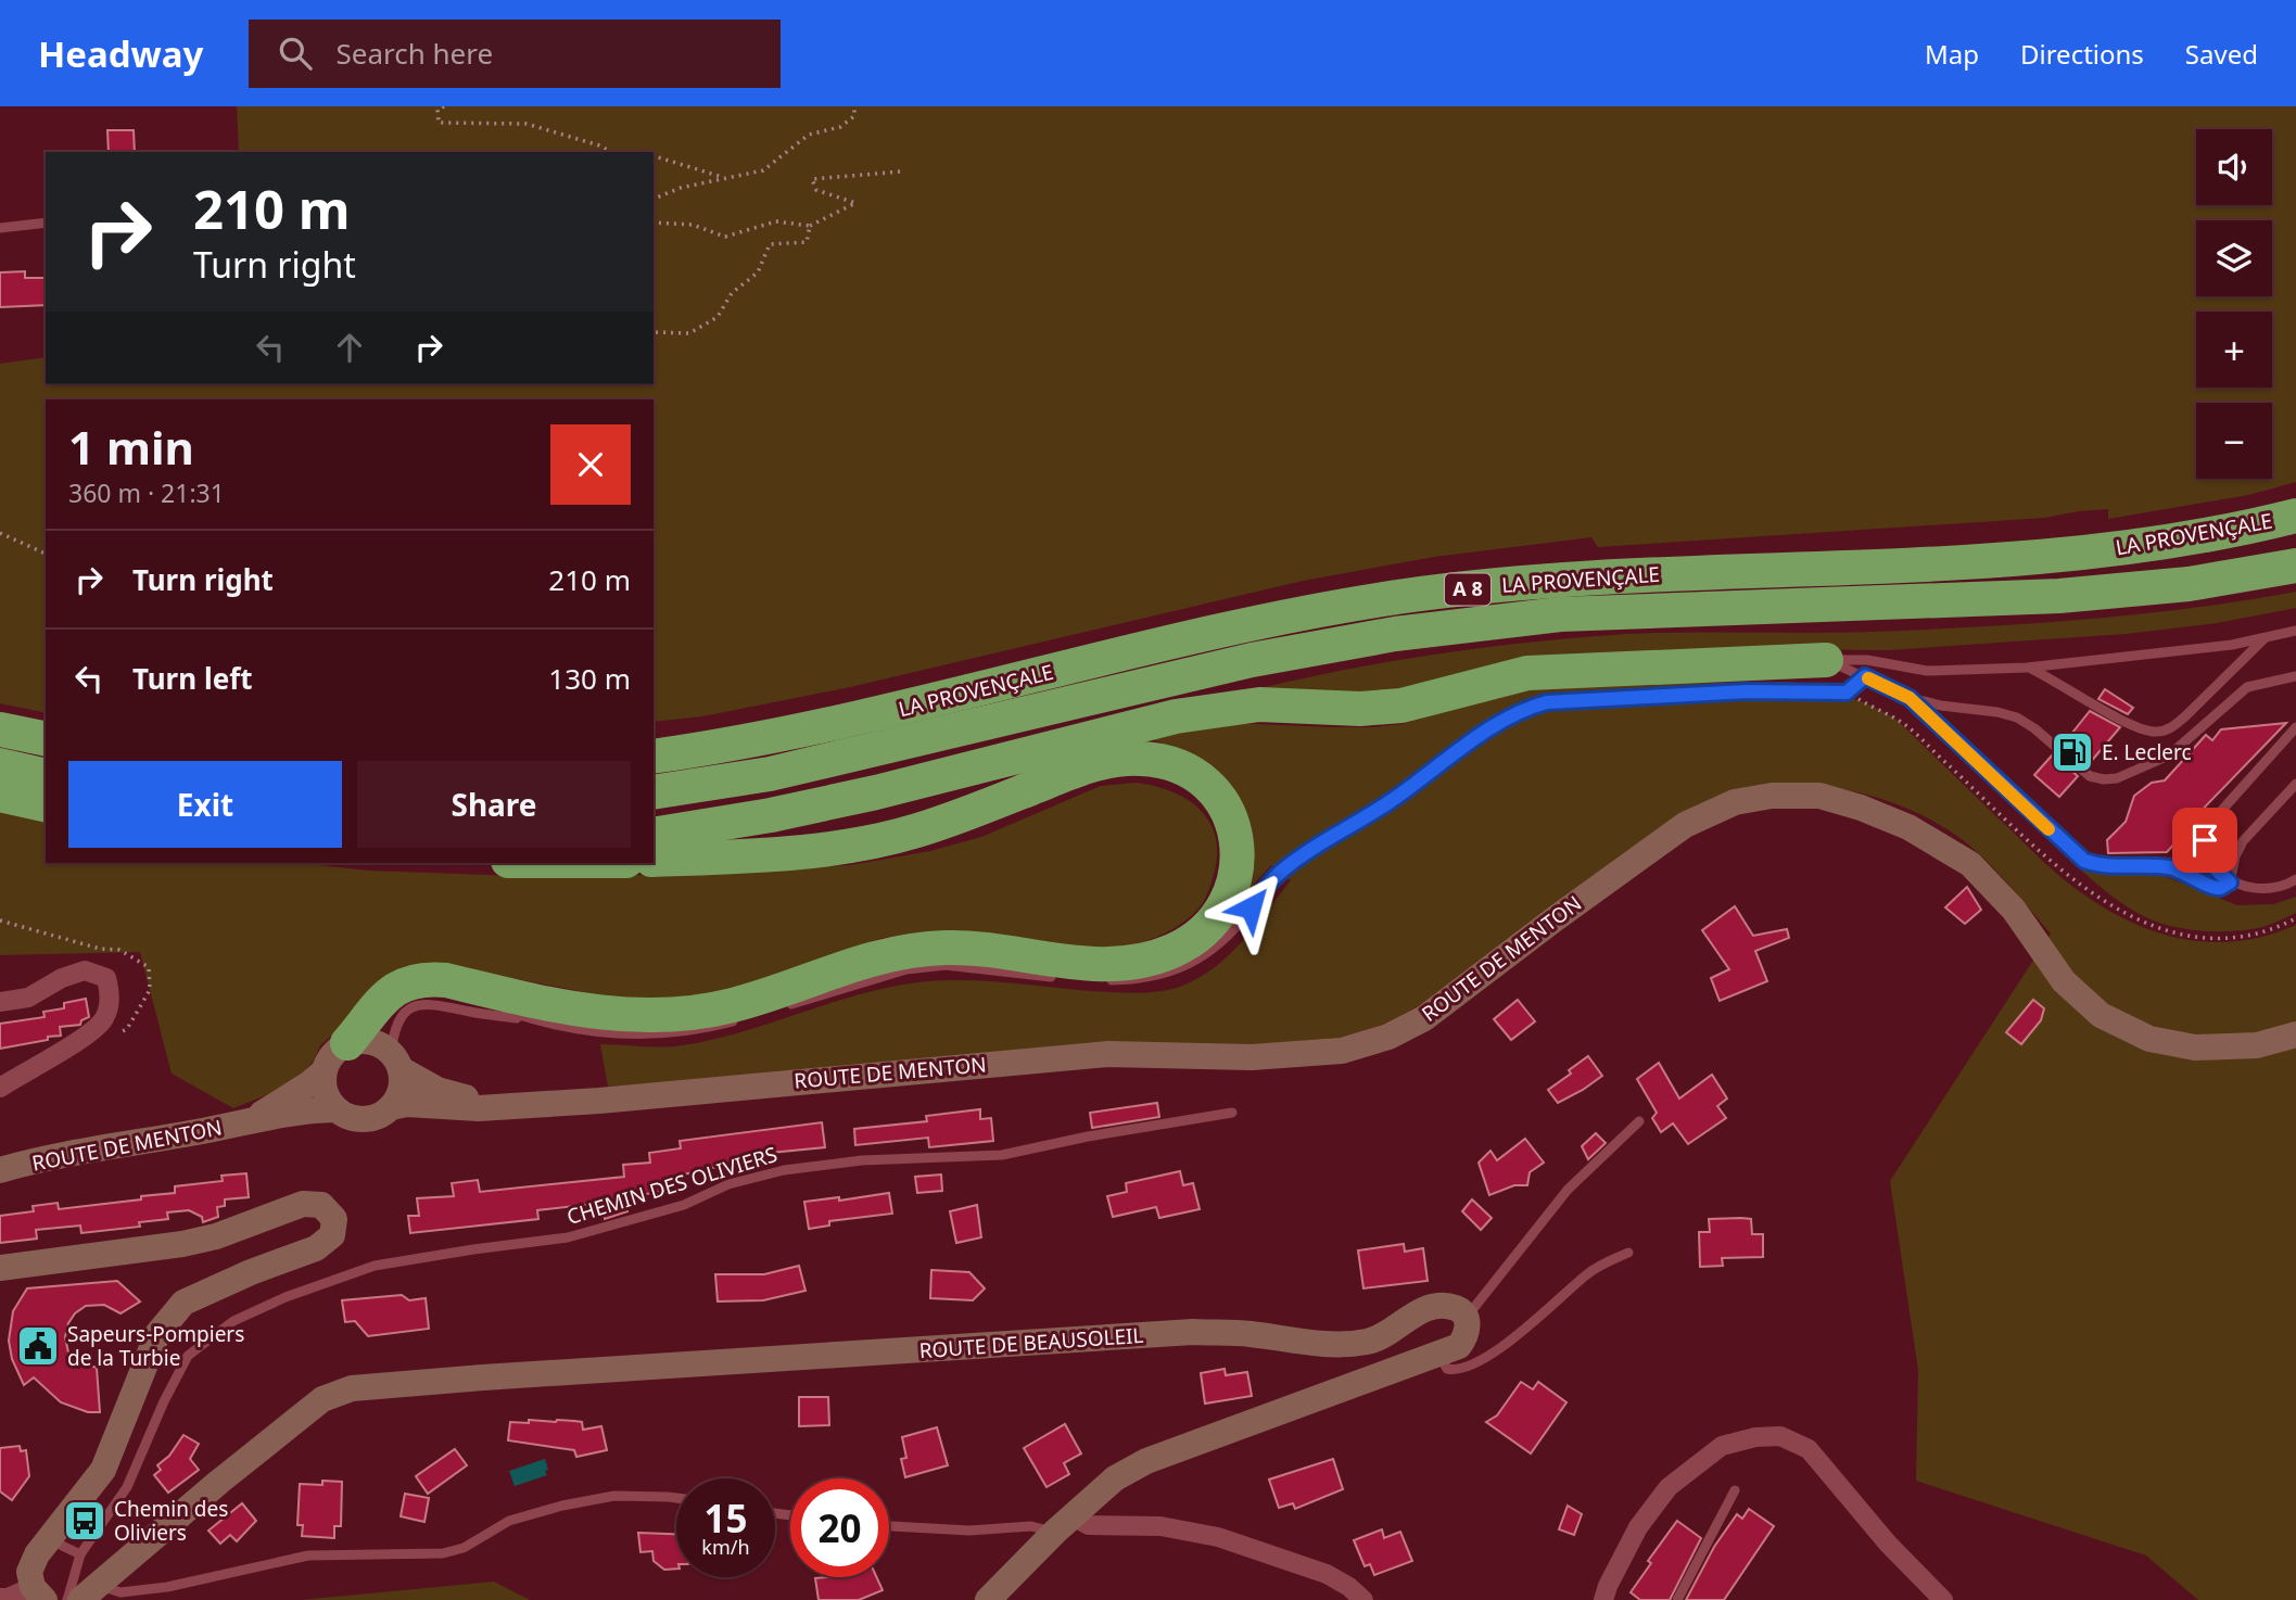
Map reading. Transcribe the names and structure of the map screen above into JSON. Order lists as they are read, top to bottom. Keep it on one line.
{"streets":{"highway":["LA PROVENÇALE","A 8"],"street":["ROUTE DE MENTON","ROUTE DE BEAUSOLEIL"],"lane":["CHEMIN DES OLIVIERS"]},"places":{"fuel station":["E. Leclerc"],"public building":["Sapeurs-Pompiers de la Turbie"],"bus stop":["Chemin des Oliviers"]},"page":{"header":"Headway","search":"Search here","nav":["Map","Directions","Saved"],"map_buttons":["+","−"],"turn":["210 m","Turn right"],"heading":["1 min","360 m · 21:31"],"list":[{"name":"Turn right","value":"210 m"},{"name":"Turn left","value":"130 m"}],"buttons":["Exit","Share"],"speed":"15 km/h","limit":"20"}}
